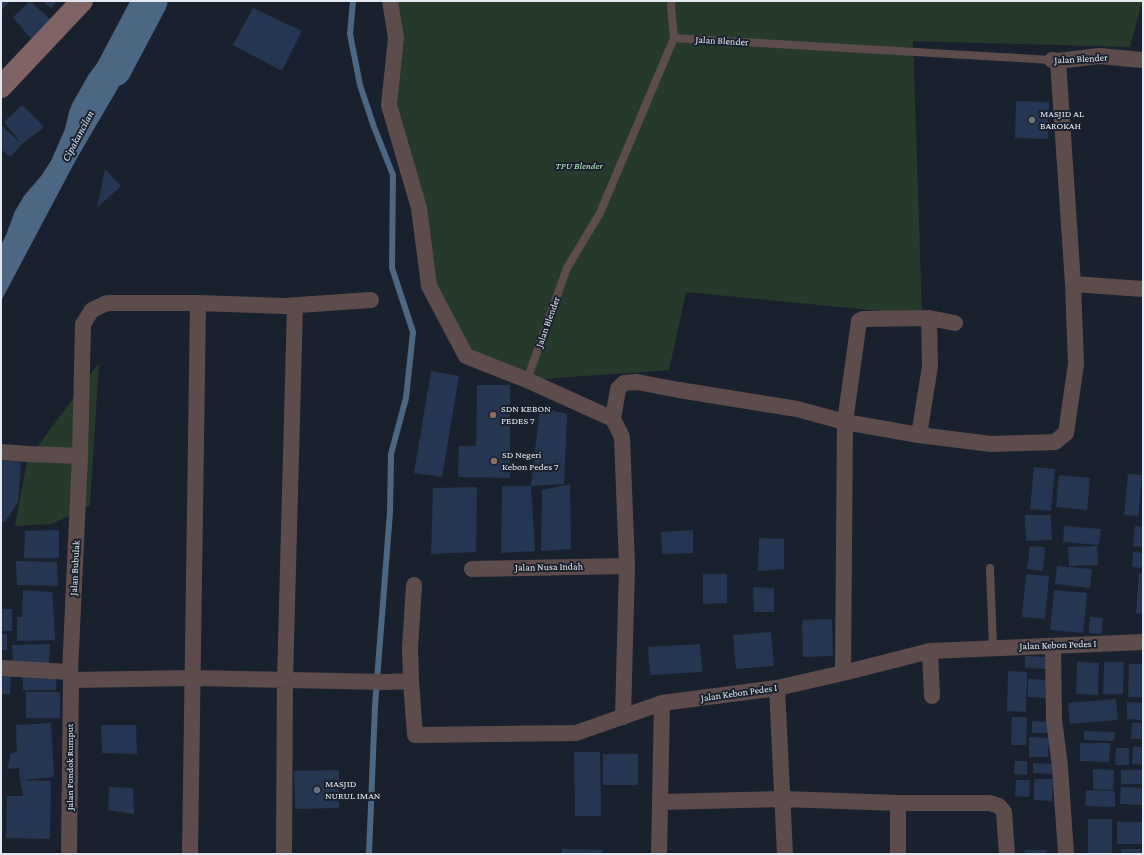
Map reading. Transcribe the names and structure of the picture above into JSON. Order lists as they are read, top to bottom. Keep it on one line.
{"streets":{"street":["Jalan Blender","Jalan Nusa Indah","Jalan Bubulak","Jalan Kebon Pedes I","Jalan Pondok Rumput"]},"crossings":[["Jalan Bubulak","Jalan Pondok Rumput"]],"water":["Cipakancilan"],"parks":["TPU Blender"],"places":["MASJID AL BAROKAH","SDN KEBON PEDES 7","SD Negeri Kebon Pedes 7","MASJID NURUL IMAN"]}
